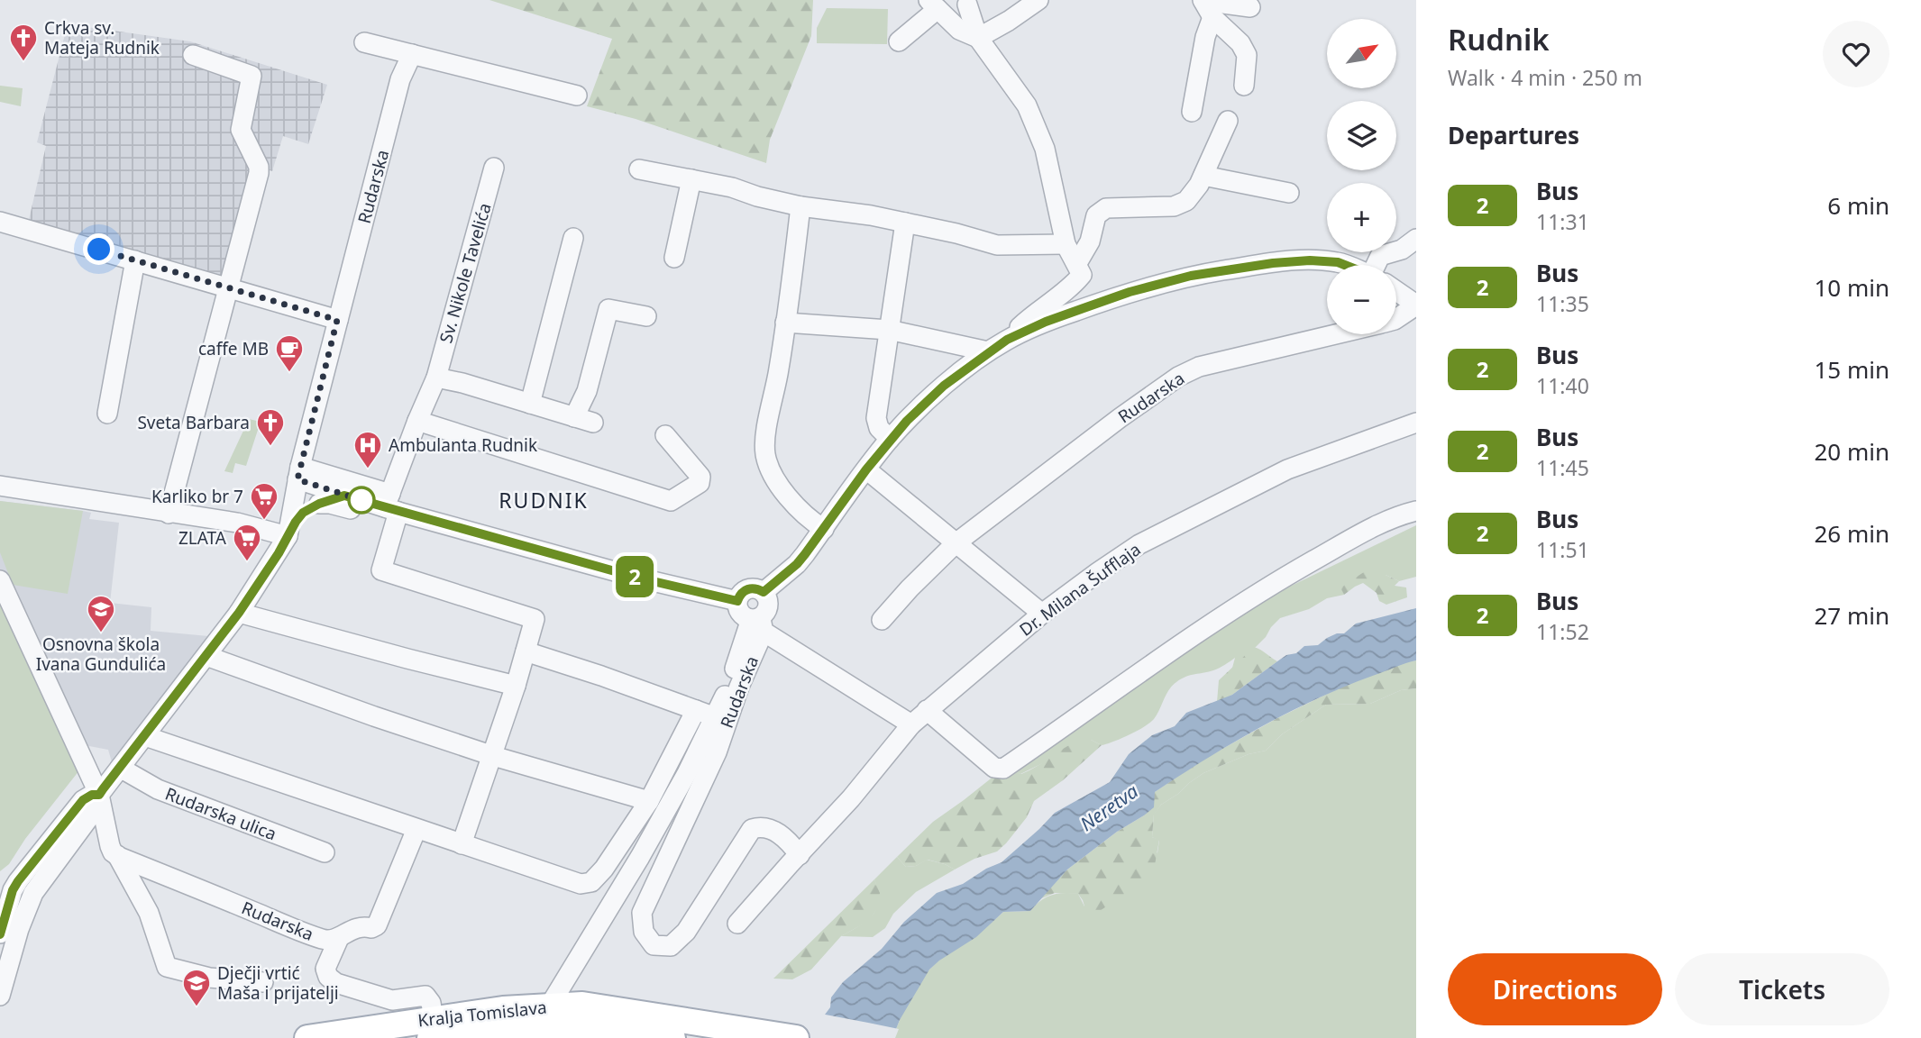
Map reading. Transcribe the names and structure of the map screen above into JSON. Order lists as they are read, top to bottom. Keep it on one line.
{"streets":{"main road":["Kralja Tomislava"],"street":["Rudarska","Sv. Nikole Tavelića","Dr. Milana Šufflaja","Rudarska ulica"]},"crossings":[["Rudarska","Dr. Milana Šufflaja"],["Rudarska","Rudarska ulica"]],"districts":["RUDNIK"],"water":["Neretva"],"places":{"church":["Crkva sv. Mateja Rudnik","Sveta Barbara"],"cafe":["caffe MB"],"hospital":["Ambulanta Rudnik"],"supermarket":["Karliko br 7","ZLATA"],"school or university":["Osnovna škola Ivana Gundulića","Dječji vrtić Maša i prijatelji"]},"lines":["bus line 2"],"north":"top right","page":{"on_map":"2","heading":[["Rudnik","Walk · 4 min · 250 m"],"Departures"],"map_buttons":["+","−"],"list":[{"mark":"2","name":"Bus","note":"11:31","value":"6 min"},{"mark":"2","name":"Bus","note":"11:35","value":"10 min"},{"mark":"2","name":"Bus","note":"11:40","value":"15 min"},{"mark":"2","name":"Bus","note":"11:45","value":"20 min"},{"mark":"2","name":"Bus","note":"11:51","value":"26 min"},{"mark":"2","name":"Bus","note":"11:52","value":"27 min"}],"buttons":["Directions","Tickets"]}}
